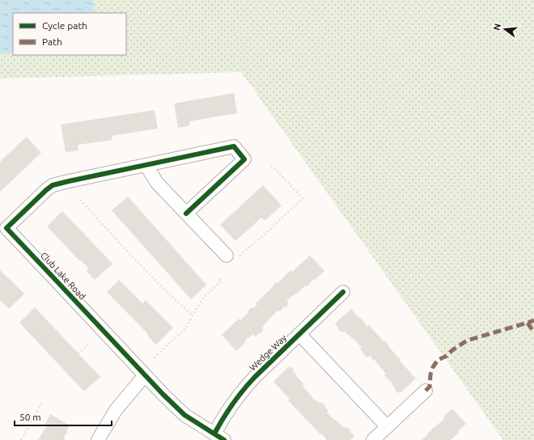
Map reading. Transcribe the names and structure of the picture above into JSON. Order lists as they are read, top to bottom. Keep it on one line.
{"streets":{"street":["Club Lake Road","Wedge Way"]},"crossings":[["Club Lake Road","Wedge Way"]],"legend":["Cycle path","Path"],"scale_bar":"50 m","north":"left"}
